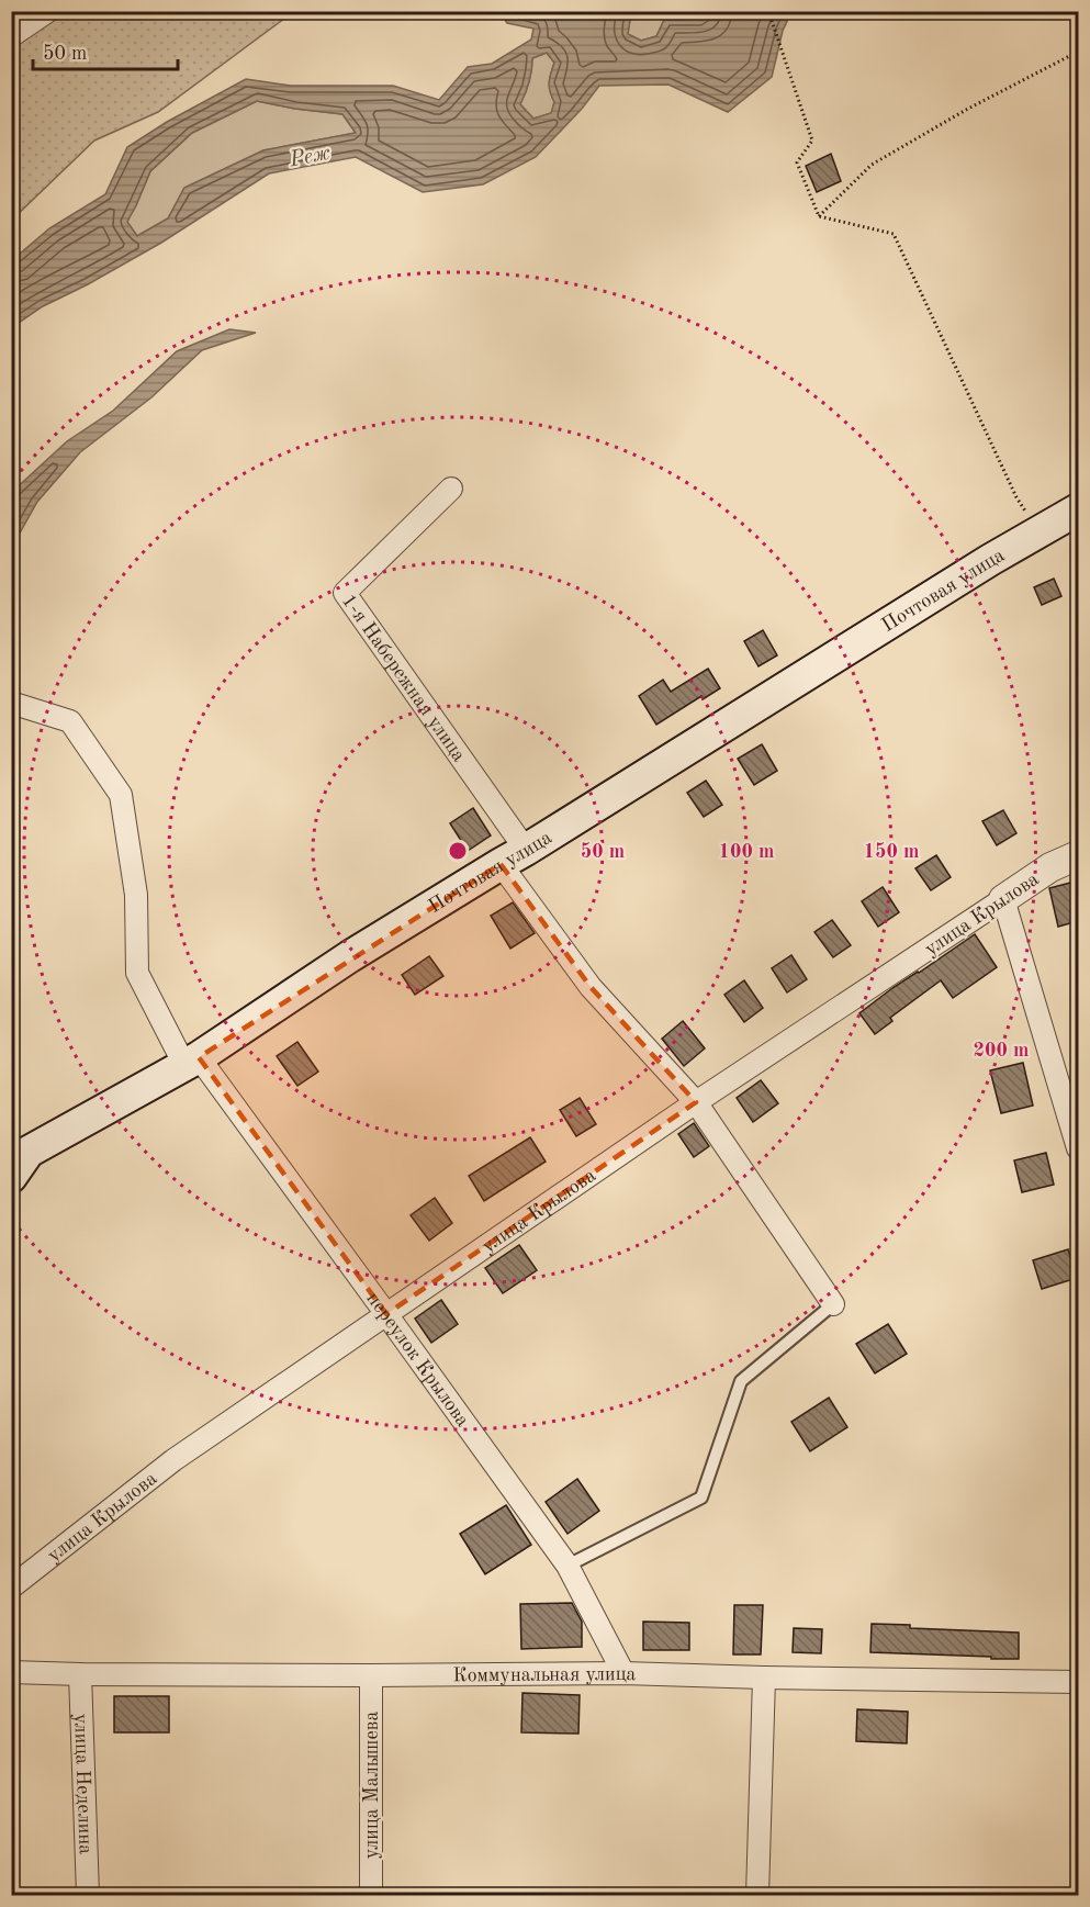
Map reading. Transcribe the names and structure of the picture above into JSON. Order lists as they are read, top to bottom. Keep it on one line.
{"streets":{"main road":["Почтовая улица"],"street":["1-я Набережная улица","улица Крылова","переулок Крылова","Коммунальная улица","улица Неделина","улица Малышева"]},"crossings":[["Почтовая улица","1-я Набережная улица"],["Почтовая улица","переулок Крылова"],["улица Крылова","переулок Крылова"],["переулок Крылова","Коммунальная улица"],["Коммунальная улица","улица Неделина"],["Коммунальная улица","улица Малышева"]],"water":["Реж"],"scale_bar":"50 m","rings":["50 m","100 m","150 m","200 m"]}
